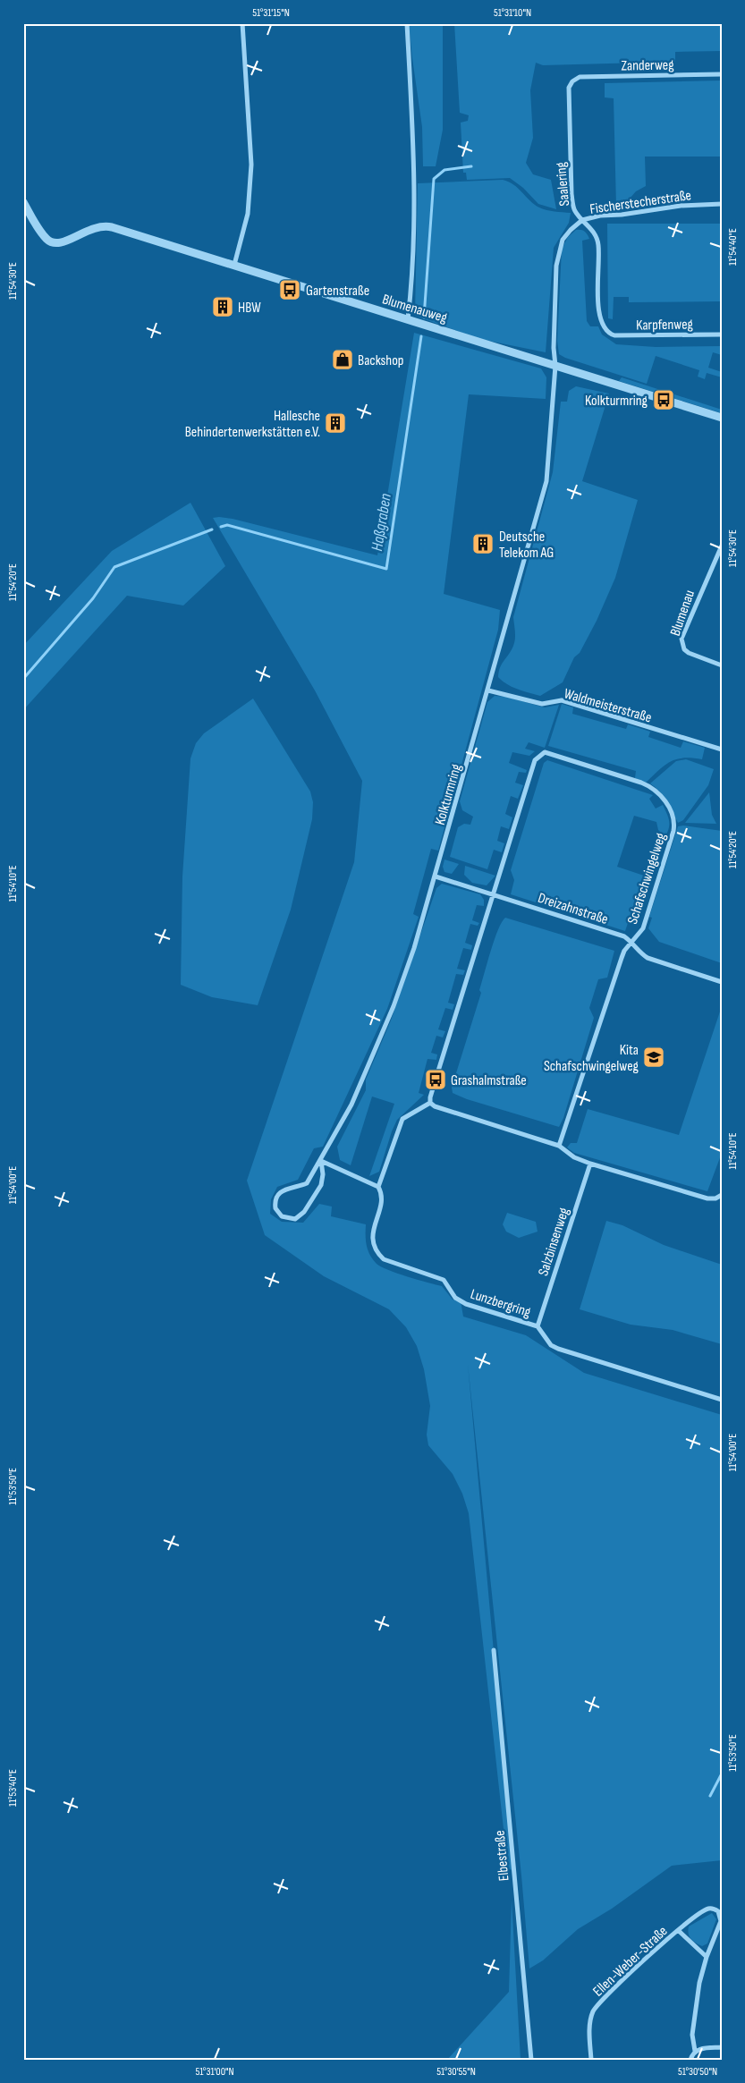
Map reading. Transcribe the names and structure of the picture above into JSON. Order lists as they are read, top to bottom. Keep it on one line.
{"streets":{"street":["Zanderweg","Saalering","Fischerstecherstraße","Blumenauweg","Karpfenweg","Blumenau","Waldmeisterstraße","Kolkturmring","Schafschwingelweg","Dreizahnstraße","Salzbinsenweg","Lunzbergring","Elbestraße","Ellen-Weber-Straße"]},"crossings":[["Zanderweg","Saalering"],["Saalering","Fischerstecherstraße"],["Saalering","Karpfenweg"],["Fischerstecherstraße","Blumenauweg"],["Fischerstecherstraße","Kolkturmring"],["Blumenauweg","Kolkturmring"],["Waldmeisterstraße","Kolkturmring"],["Kolkturmring","Dreizahnstraße"],["Schafschwingelweg","Dreizahnstraße"],["Salzbinsenweg","Lunzbergring"]],"water":["Haßgraben"],"places":{"bus stop":["Gartenstraße","Kolkturmring","Grashalmstraße"],"building":["HBW","Hallesche Behindertenwerkstätten e.V.","Deutsche Telekom AG"],"shop":["Backshop"],"school or university":["Kita Schafschwingelweg"]},"coordinates":["51°31'15\"N","51°31'10\"N","11°54'40\"E","11°54'30\"E","11°54'20\"E","11°54'10\"E","11°54'00\"E","11°53'50\"E","11°53'40\"E","51°31'00\"N","51°30'55\"N","51°30'50\"N"]}
